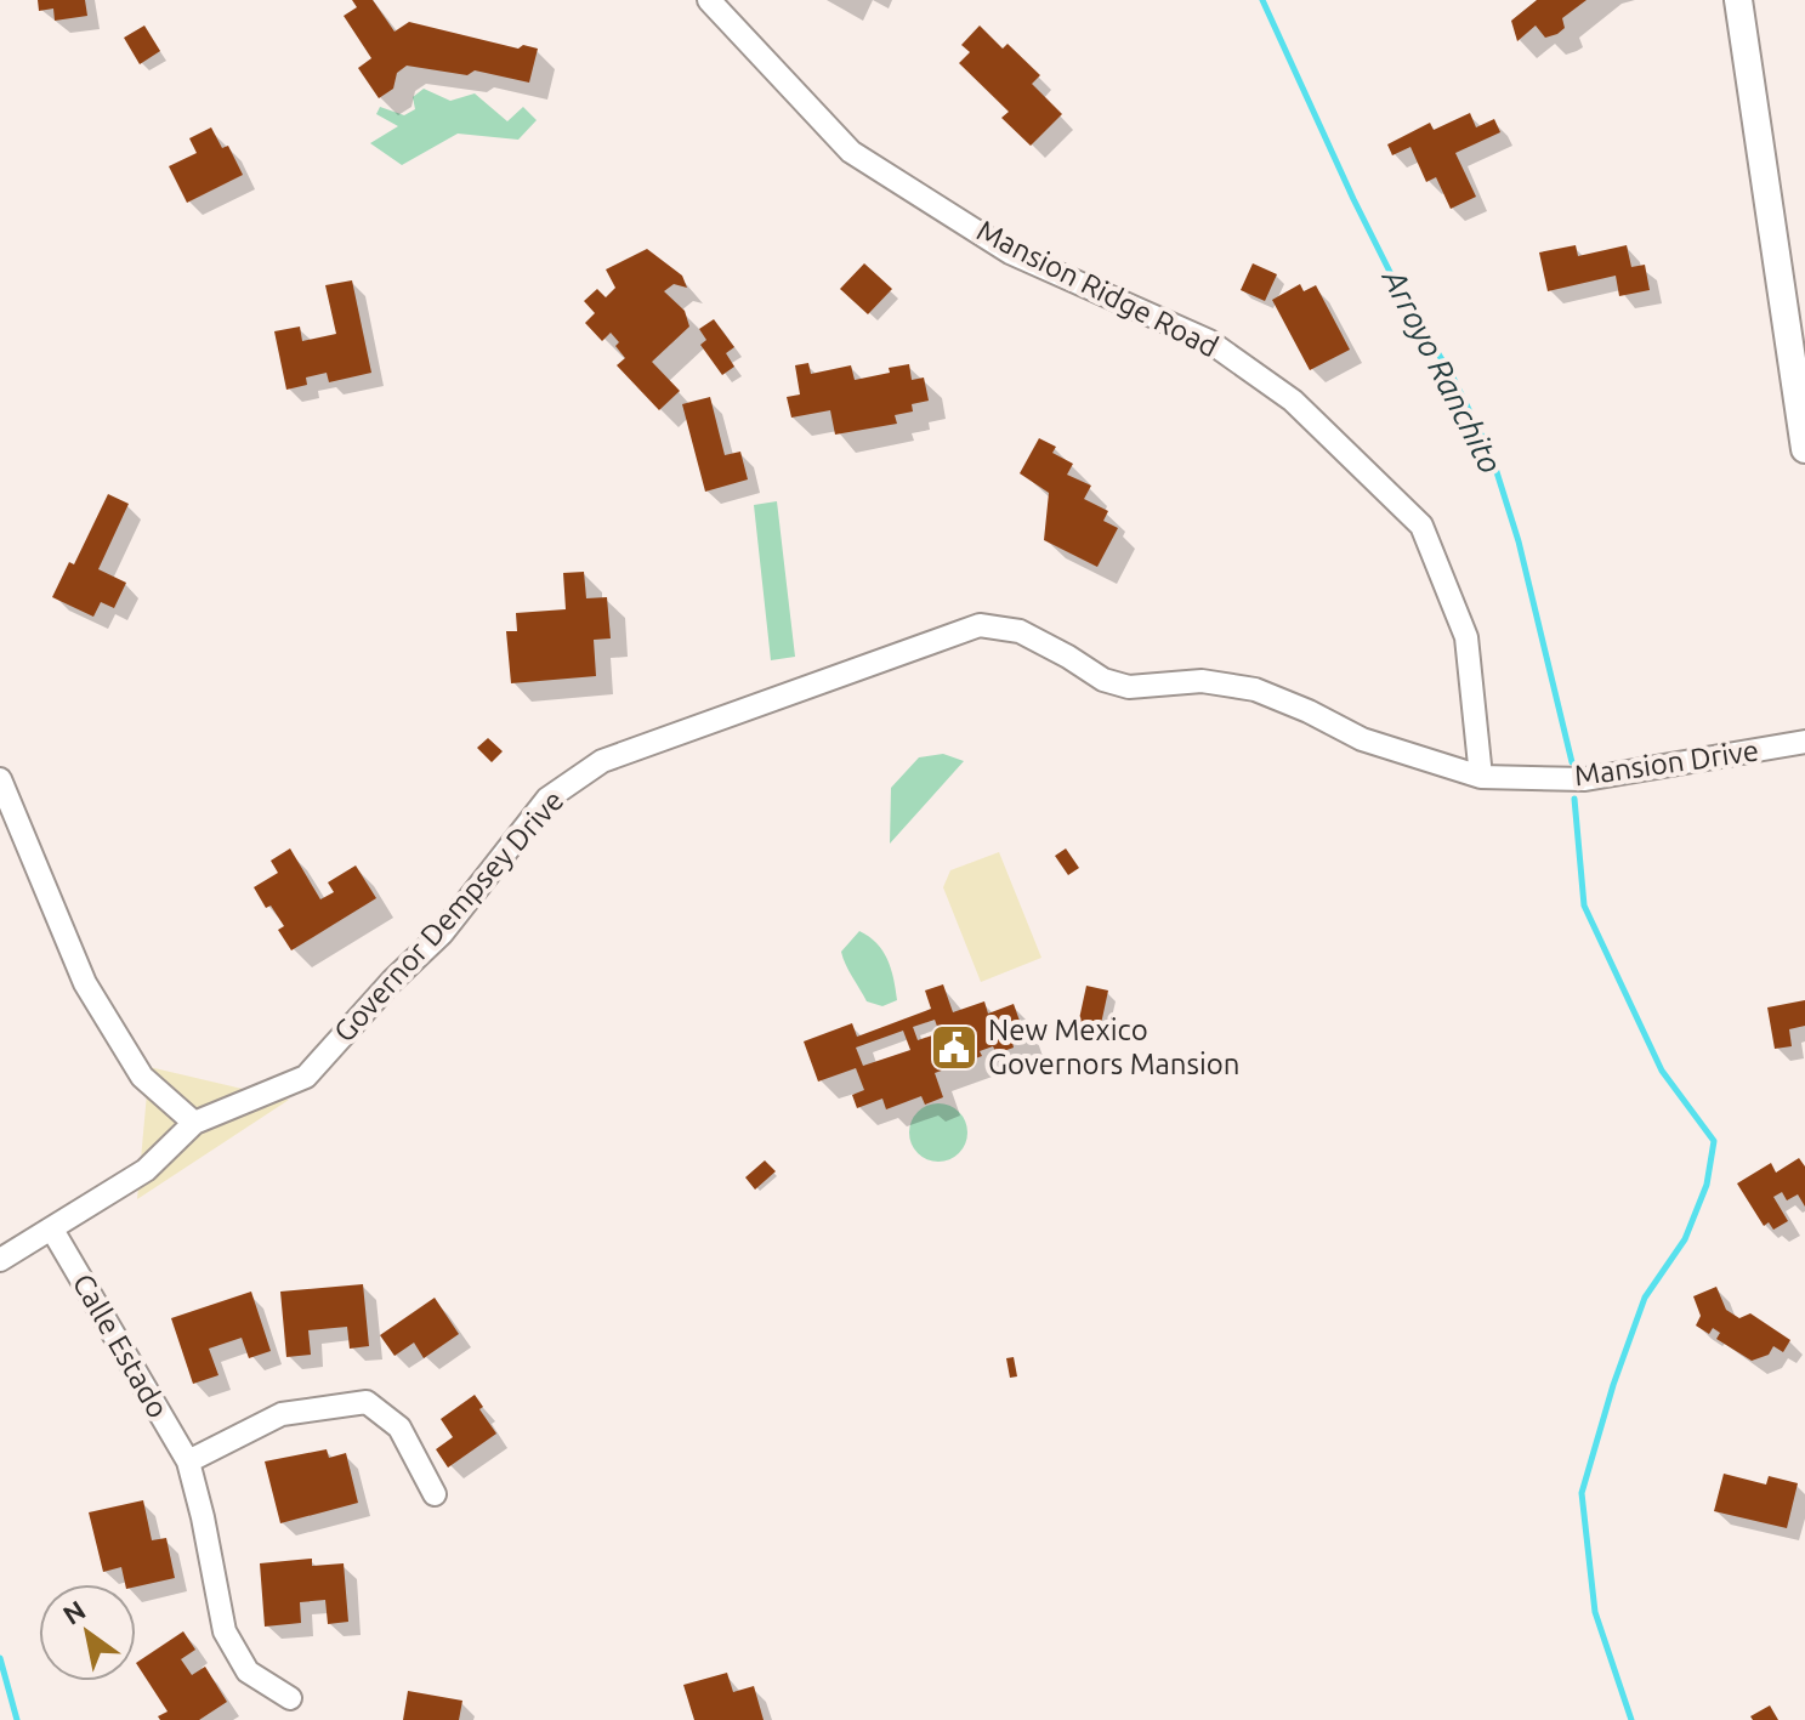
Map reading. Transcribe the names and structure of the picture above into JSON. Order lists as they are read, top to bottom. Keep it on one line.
{"streets":{"street":["Mansion Ridge Road","Mansion Drive","Governor Dempsey Drive","Calle Estado"]},"crossings":[["Mansion Ridge Road","Mansion Drive"],["Mansion Drive","Governor Dempsey Drive"]],"water":["Arroyo Ranchito"],"places":{"public building":["New Mexico Governors Mansion"]},"north":"top left"}
